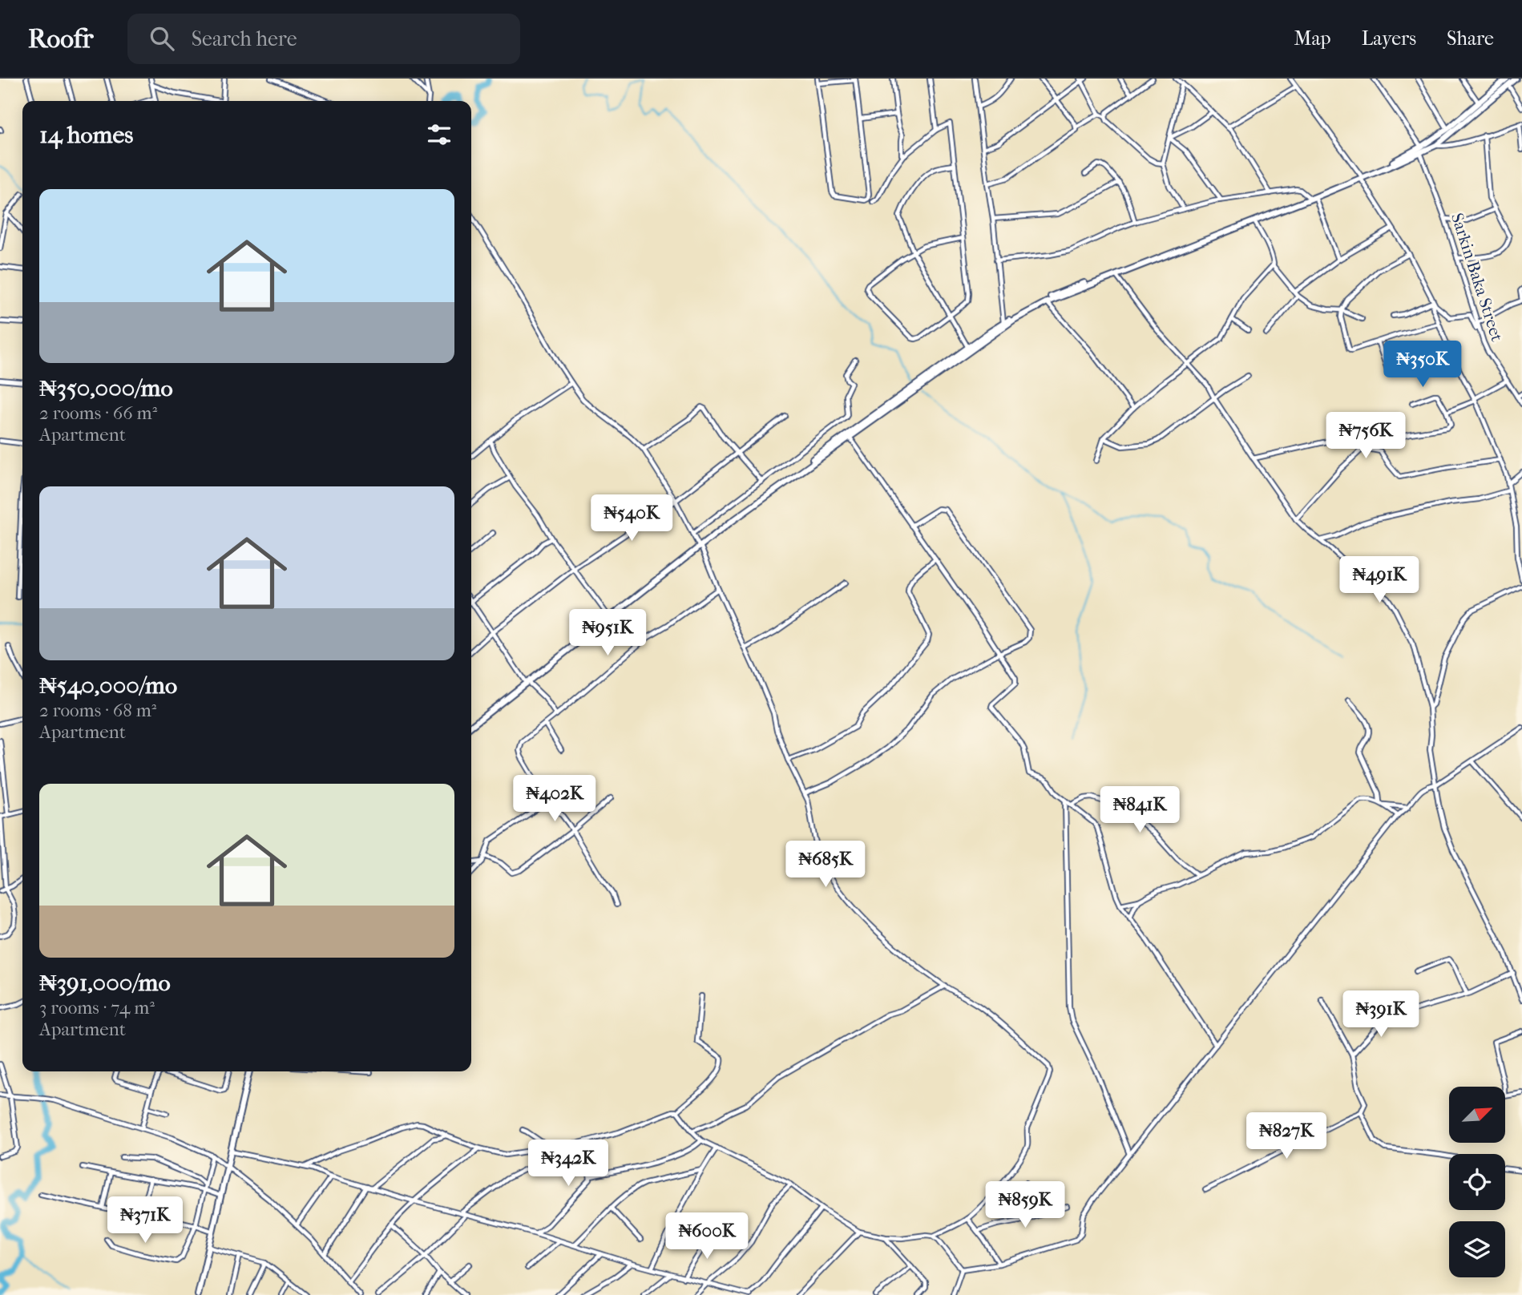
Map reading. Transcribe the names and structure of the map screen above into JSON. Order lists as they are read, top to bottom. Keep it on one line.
{"streets":{"street":["Sarkin Baka Street"]},"north":"top right","page":{"header":"Roofr","search":"Search here","nav":["Map","Layers","Share"],"heading":"14 homes","list":[{"name":"₦350,000/mo","note":"2 rooms · 66 m² · Apartment"},{"name":"₦540,000/mo","note":"2 rooms · 68 m² · Apartment"},{"name":"₦391,000/mo","note":"3 rooms · 74 m² · Apartment"}],"price":["₦350K","₦756K","₦540K","₦491K","₦951K","₦402K","₦841K","₦685K","₦391K","₦827K","₦342K","₦859K","₦371K","₦600K"]}}
